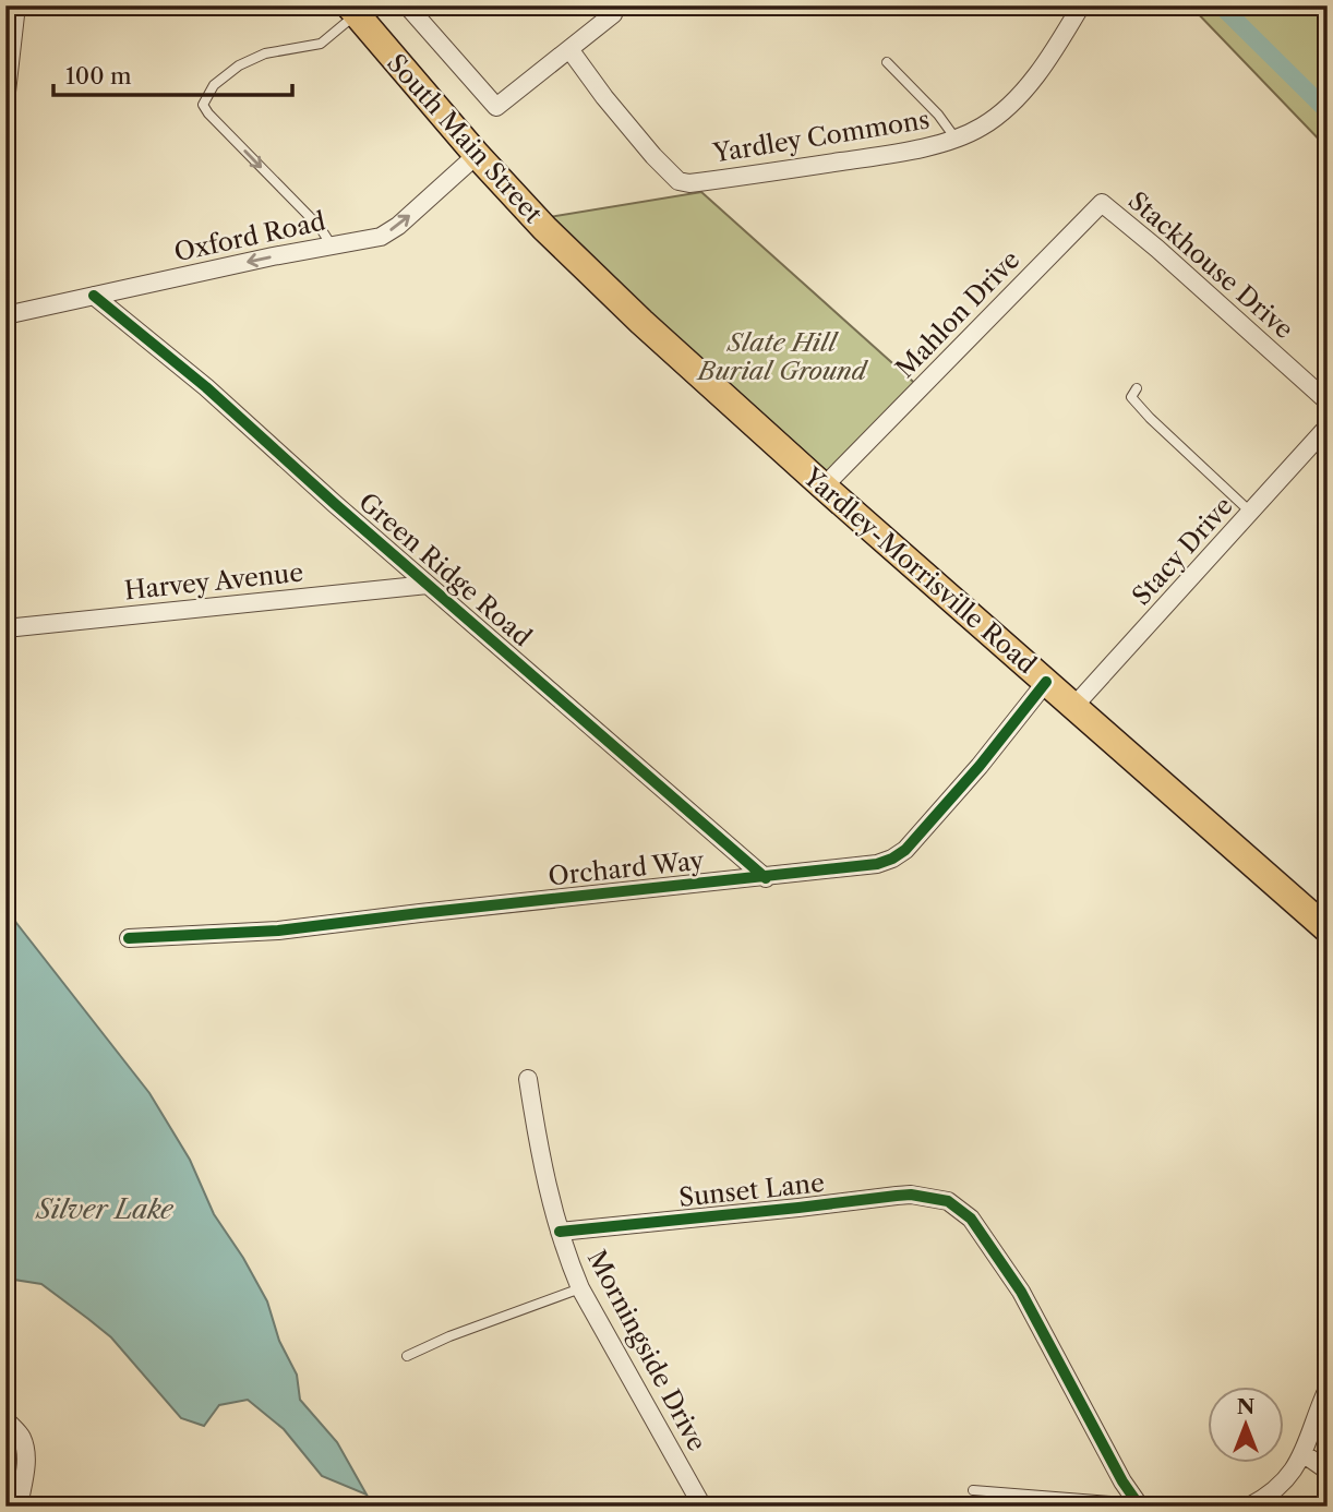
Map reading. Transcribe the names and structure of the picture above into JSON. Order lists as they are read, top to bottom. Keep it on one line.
{"streets":{"main road":["South Main Street","Yardley-Morrisville Road"],"street":["Yardley Commons","Oxford Road","Stackhouse Drive","Mahlon Drive","Stacy Drive","Green Ridge Road","Harvey Avenue","Orchard Way","Sunset Lane","Morningside Drive"]},"crossings":[["South Main Street","Oxford Road"],["South Main Street","Yardley-Morrisville Road"],["Oxford Road","Green Ridge Road"],["Stackhouse Drive","Mahlon Drive"],["Mahlon Drive","Yardley-Morrisville Road"],["Stacy Drive","Yardley-Morrisville Road"],["Green Ridge Road","Harvey Avenue"],["Green Ridge Road","Orchard Way"],["Yardley-Morrisville Road","Orchard Way"],["Sunset Lane","Morningside Drive"]],"water":["Silver Lake"],"parks":["Slate Hill Burial Ground"],"scale_bar":"100 m","north":"top"}
